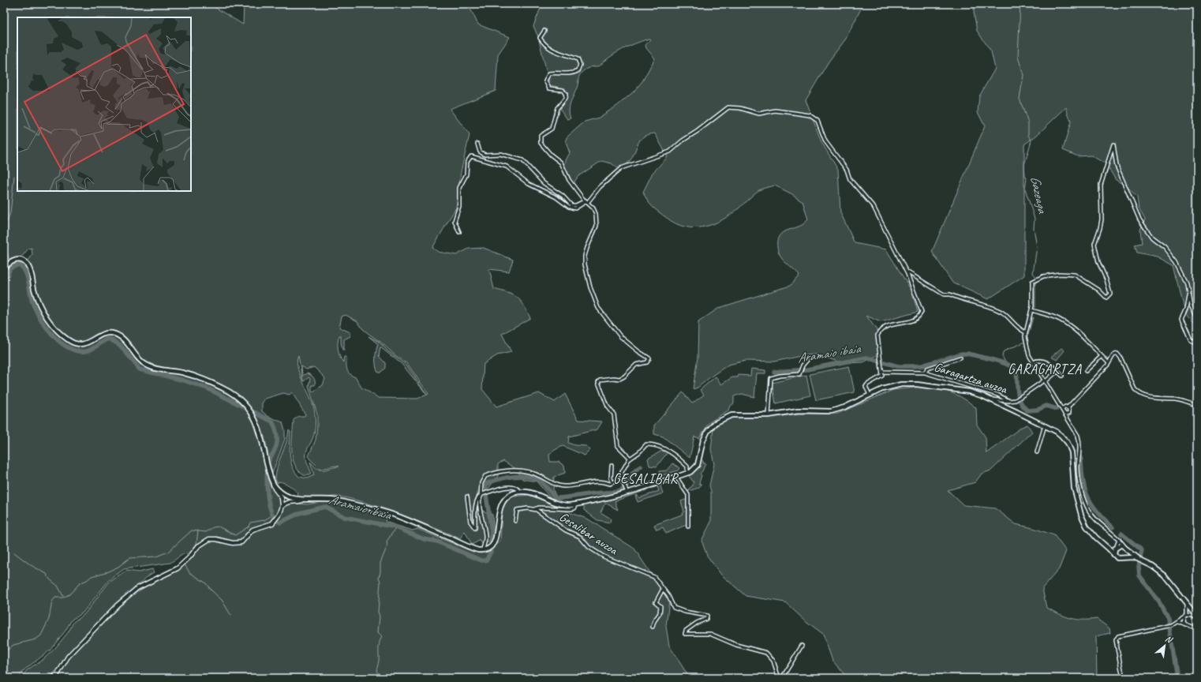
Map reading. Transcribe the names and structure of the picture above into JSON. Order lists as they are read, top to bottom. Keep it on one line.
{"streets":{"street":["Garagartza auzoa","Gesalibar auzoa"]},"districts":["GARAGARTZA","GESALIBAR"],"water":["Gazeaga","Aramaio ibaia"],"north":"top right"}
